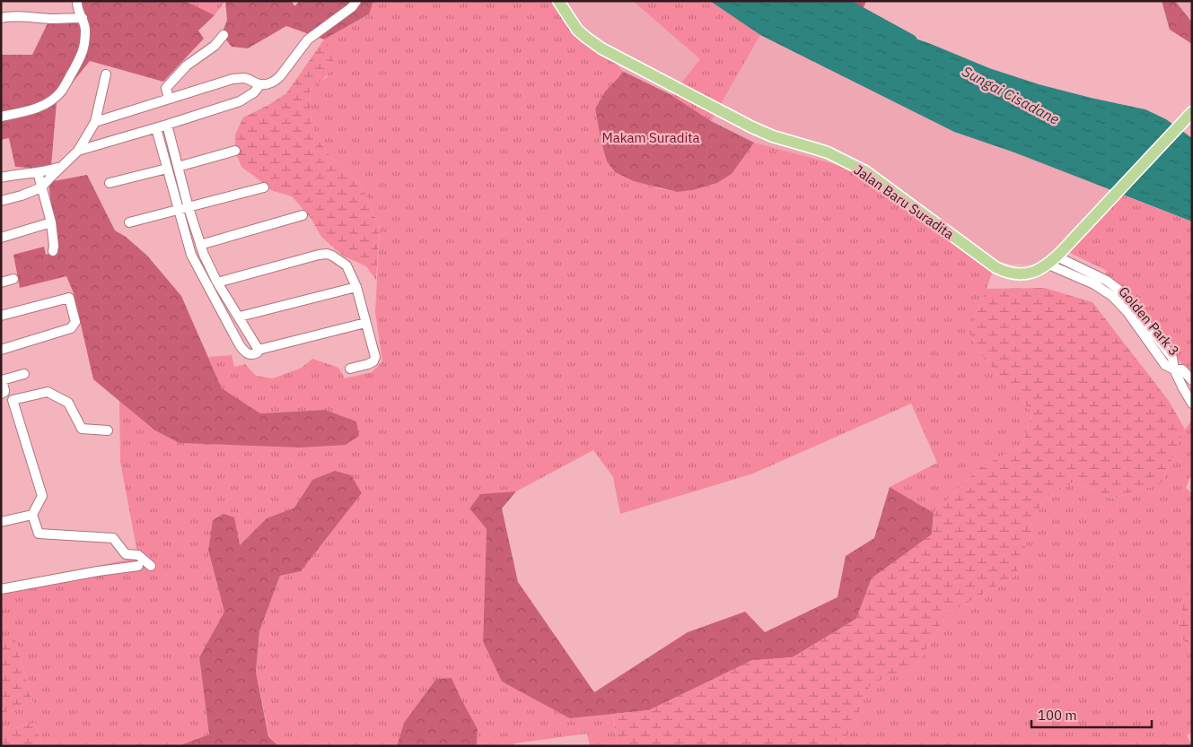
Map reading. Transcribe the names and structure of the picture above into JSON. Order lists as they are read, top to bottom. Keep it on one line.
{"streets":{"main road":["Jalan Baru Suradita"],"street":["Golden Park 3"]},"crossings":[["Jalan Baru Suradita","Golden Park 3"]],"water":["Sungai Cisadane"],"parks":["Makam Suradita"],"scale_bar":"100 m"}
